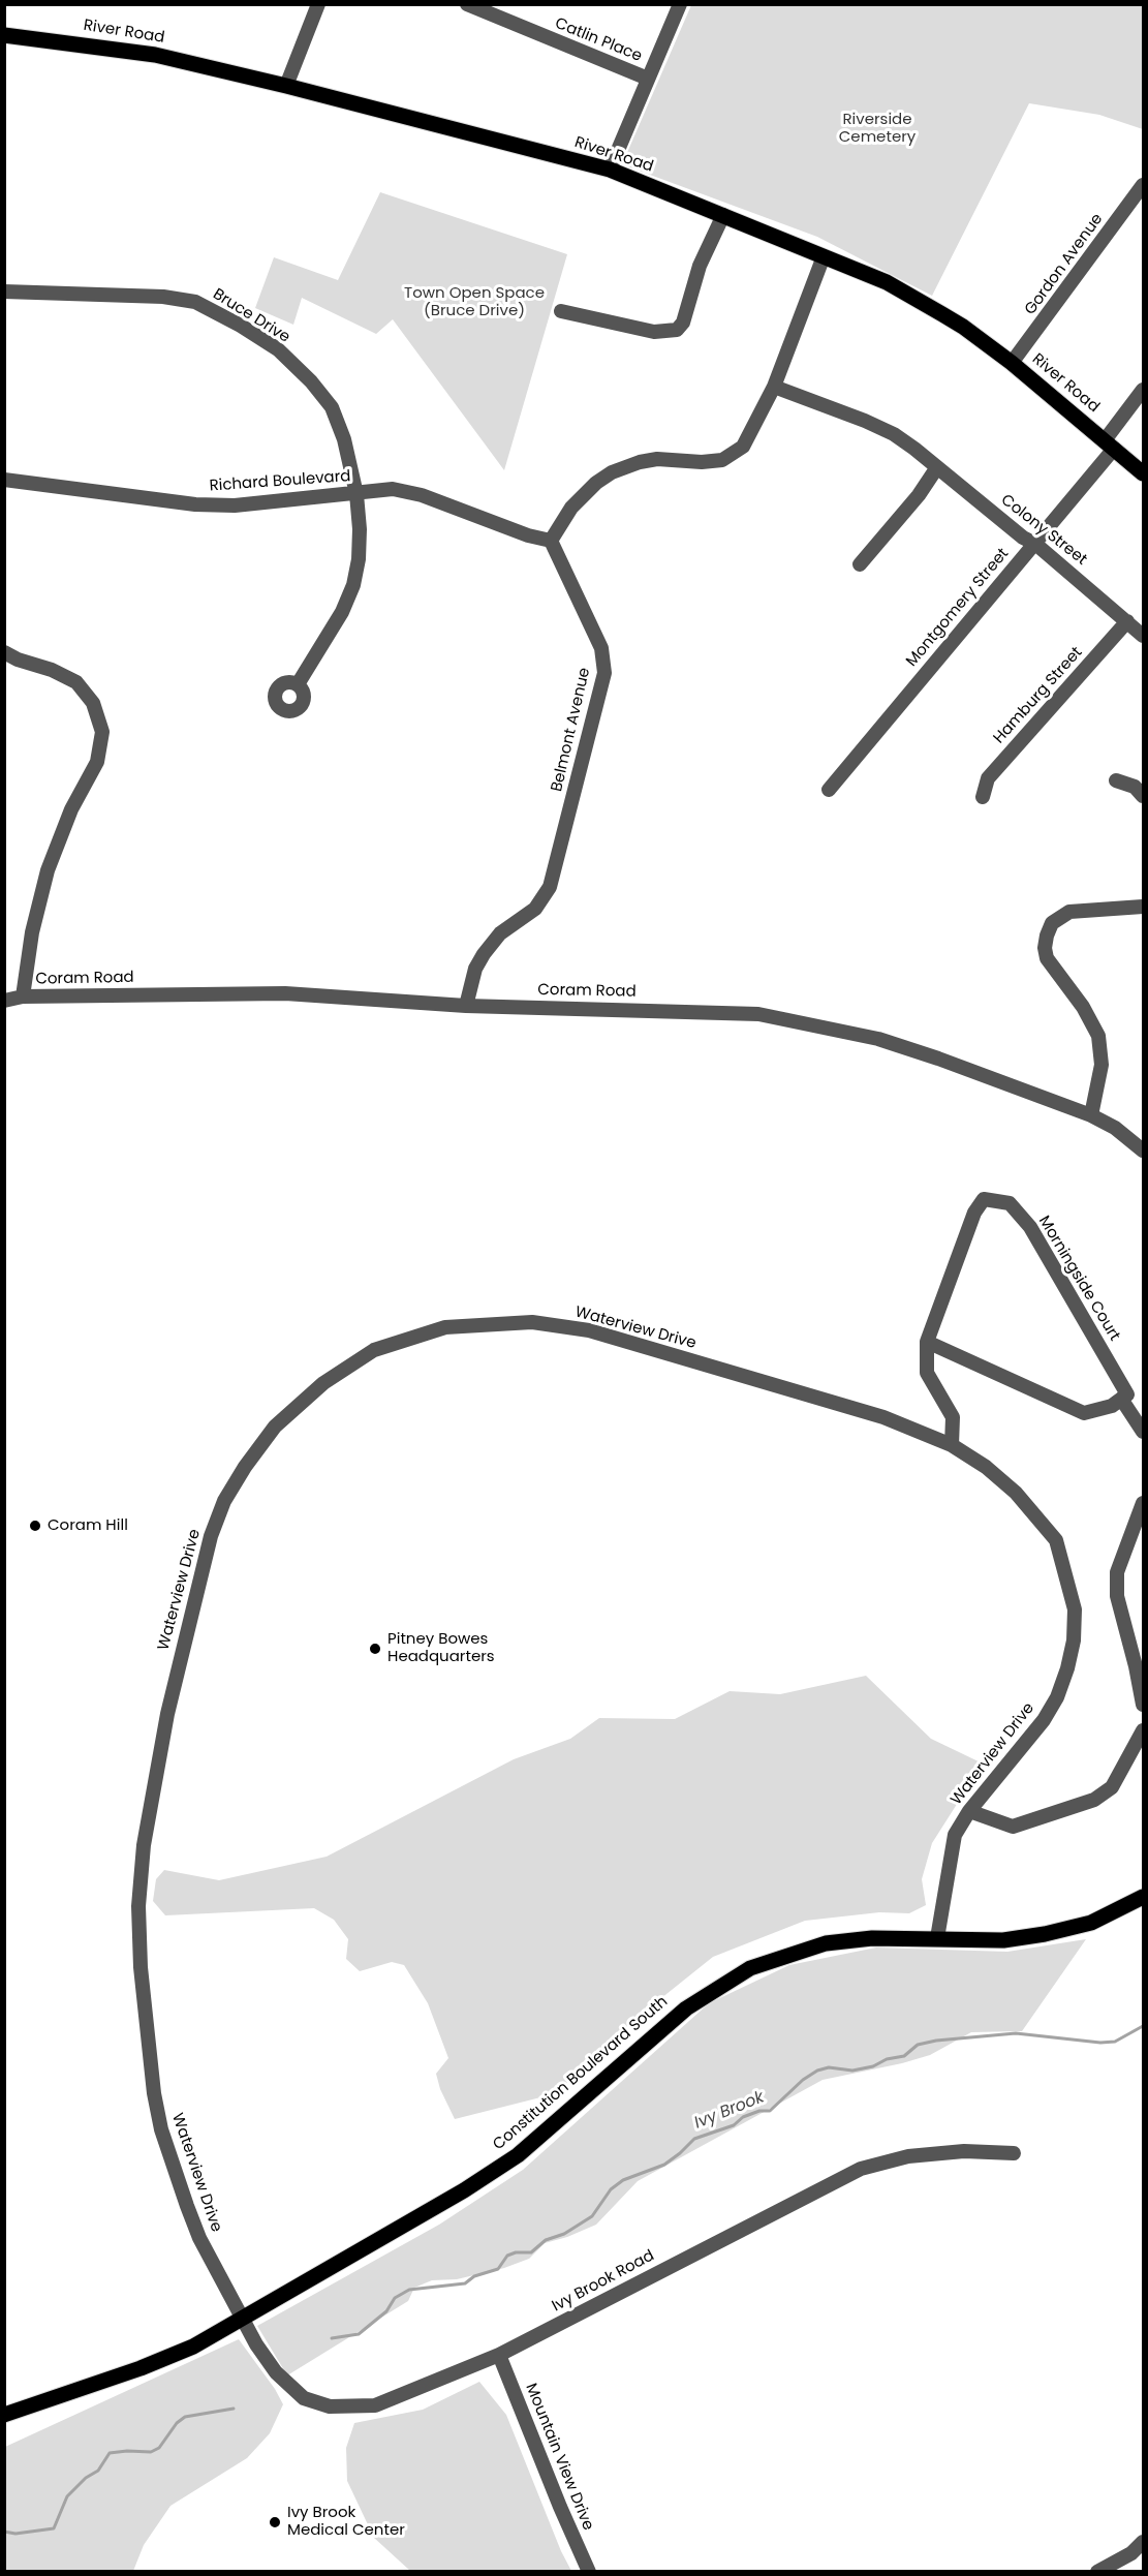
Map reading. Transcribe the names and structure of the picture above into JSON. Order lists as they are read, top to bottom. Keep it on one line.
{"streets":{"main road":["River Road","Constitution Boulevard South"],"street":["Catlin Place","Gordon Avenue","Bruce Drive","Richard Boulevard","Colony Street","Montgomery Street","Hamburg Street","Belmont Avenue","Coram Road","Morningside Court","Waterview Drive","Ivy Brook Road","Mountain View Drive"]},"crossings":[["River Road","Gordon Avenue"],["River Road","Montgomery Street"],["Bruce Drive","Richard Boulevard"],["Richard Boulevard","Belmont Avenue"],["Colony Street","Montgomery Street"],["Colony Street","Hamburg Street"],["Belmont Avenue","Coram Road"],["Morningside Court","Waterview Drive"],["Waterview Drive","Constitution Boulevard South"],["Waterview Drive","Ivy Brook Road"],["Constitution Boulevard South","Ivy Brook Road"],["Ivy Brook Road","Mountain View Drive"]],"water":["Ivy Brook"],"parks":["Riverside Cemetery","Town Open Space (Bruce Drive)"],"places":["Coram Hill","Pitney Bowes Headquarters","Ivy Brook Medical Center"]}
